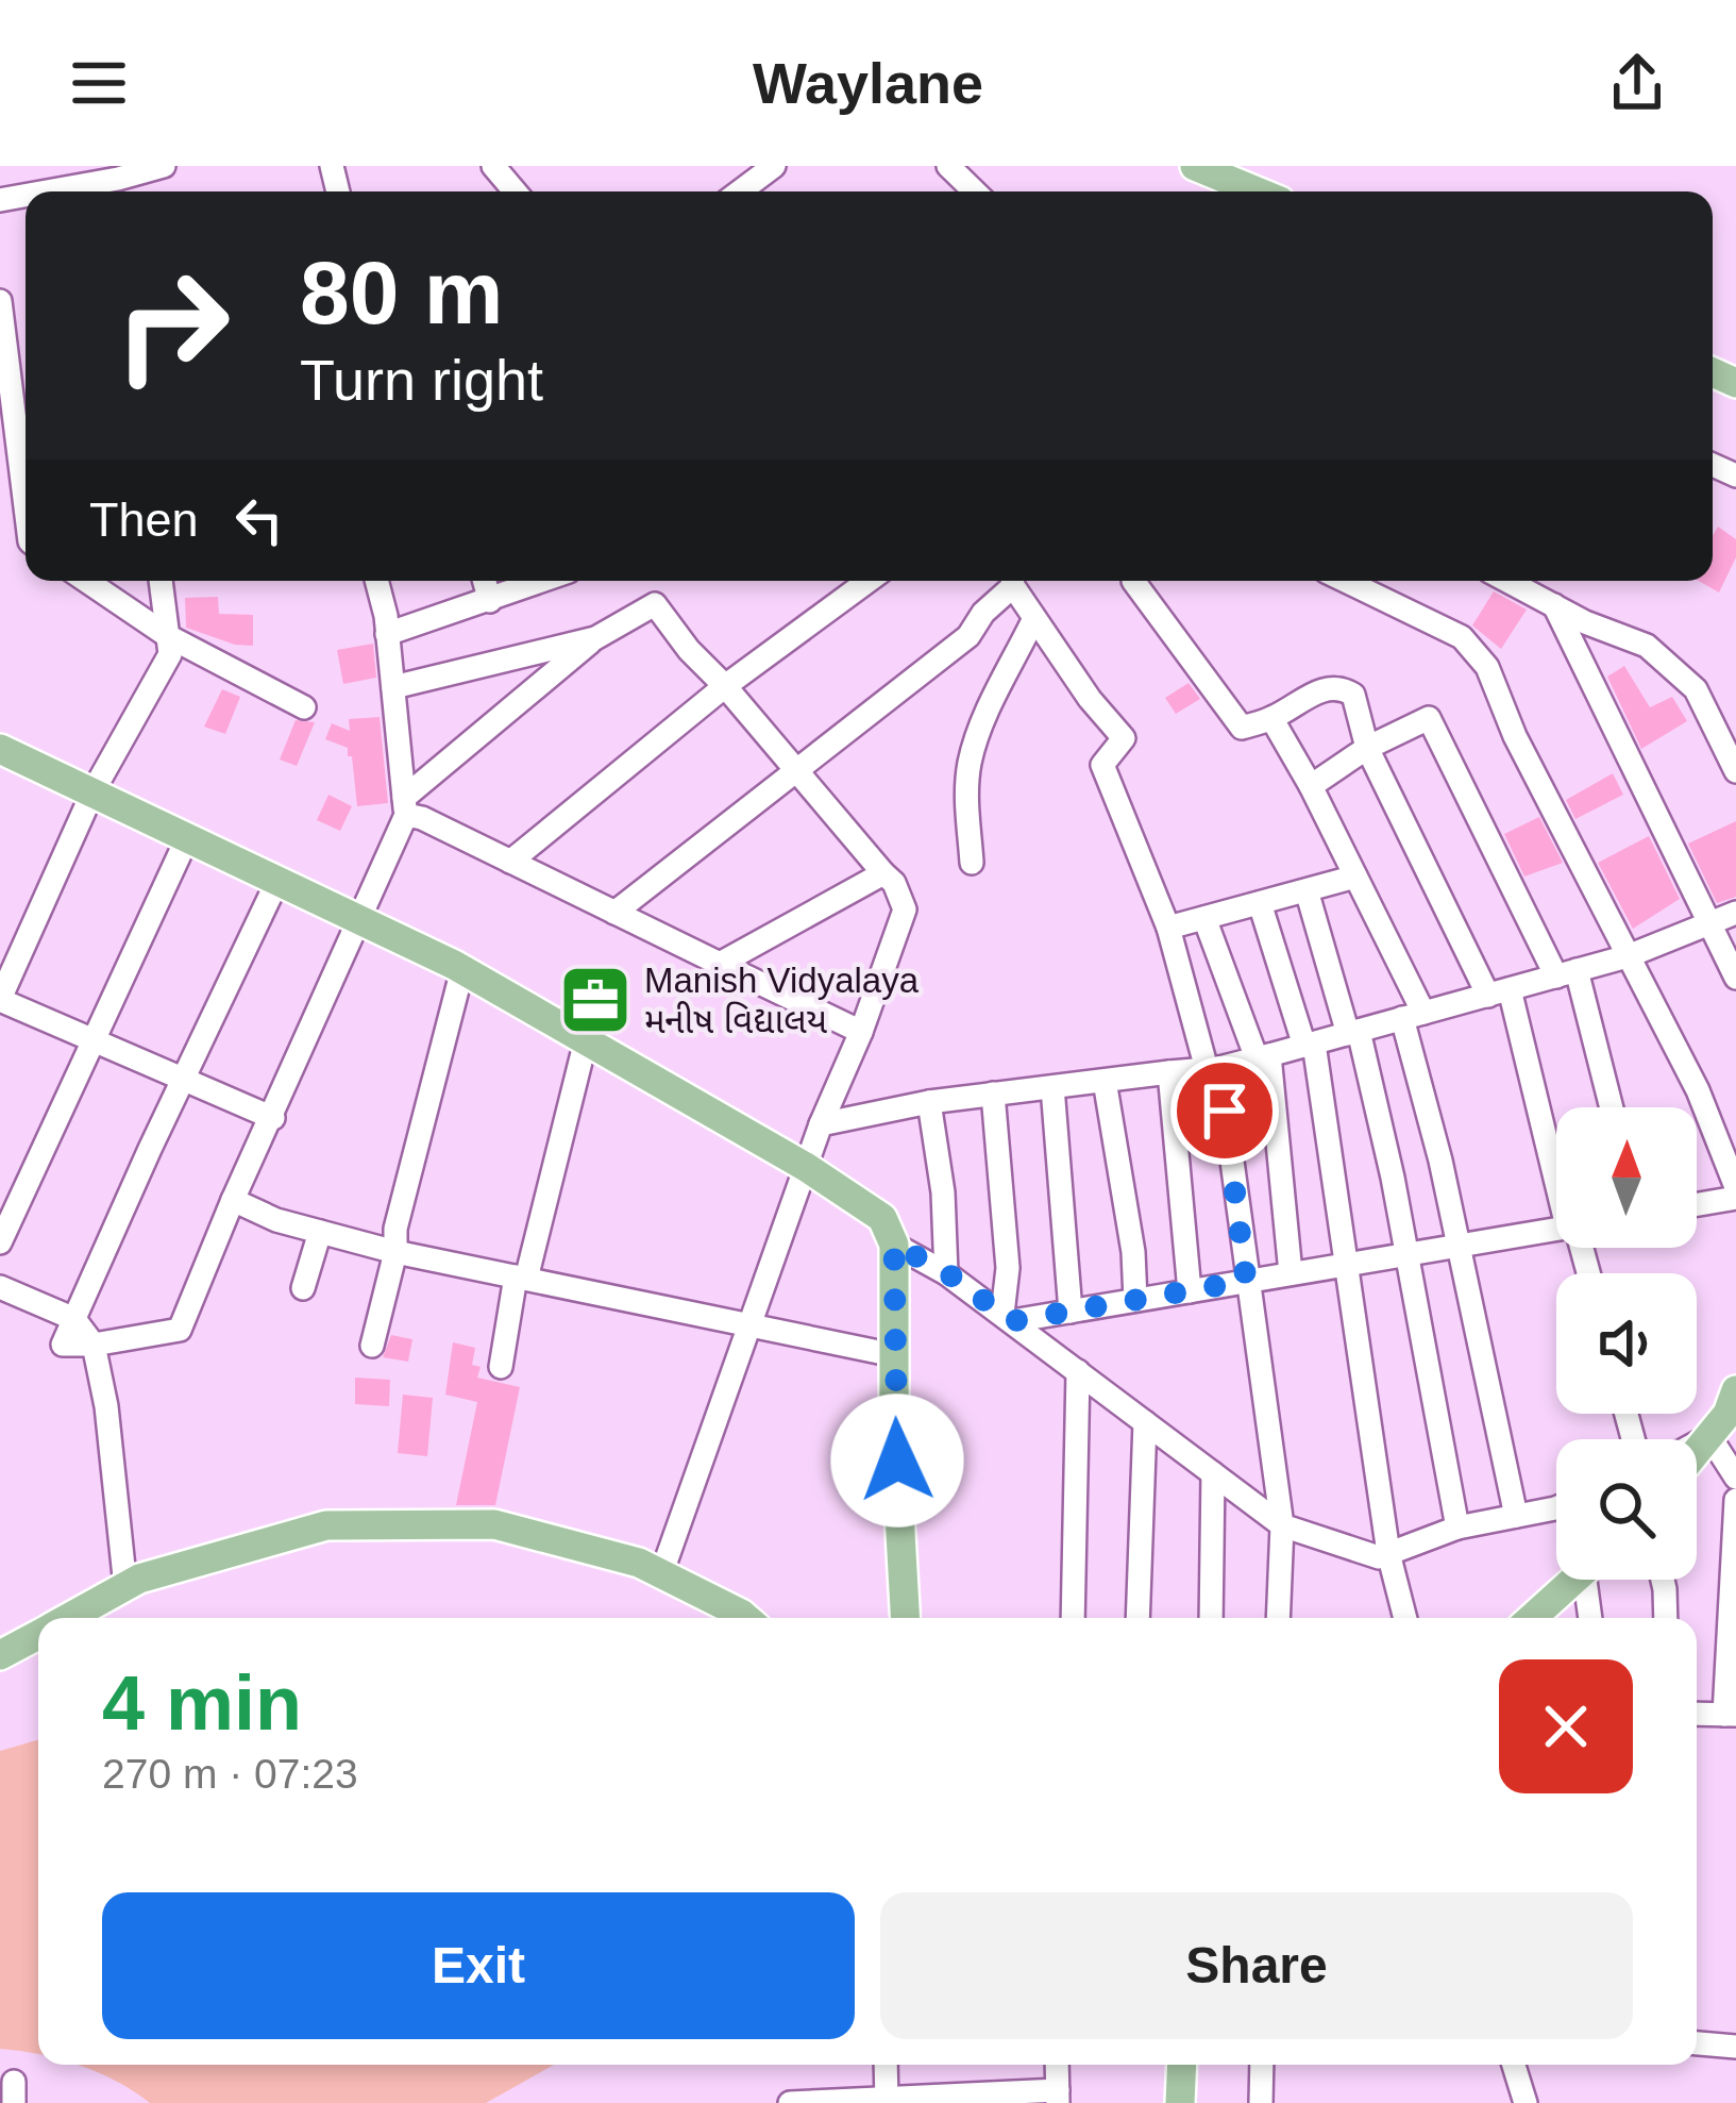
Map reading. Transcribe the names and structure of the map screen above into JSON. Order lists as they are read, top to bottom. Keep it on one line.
{"places":{"office":["Manish Vidyalaya મનીષ વિદ્યાલય"]},"north":"top","page":{"header":"Waylane","turn":["80 m","Turn right"],"then":"Then","heading":["4 min","270 m · 07:23"],"buttons":["Exit","Share"]}}
